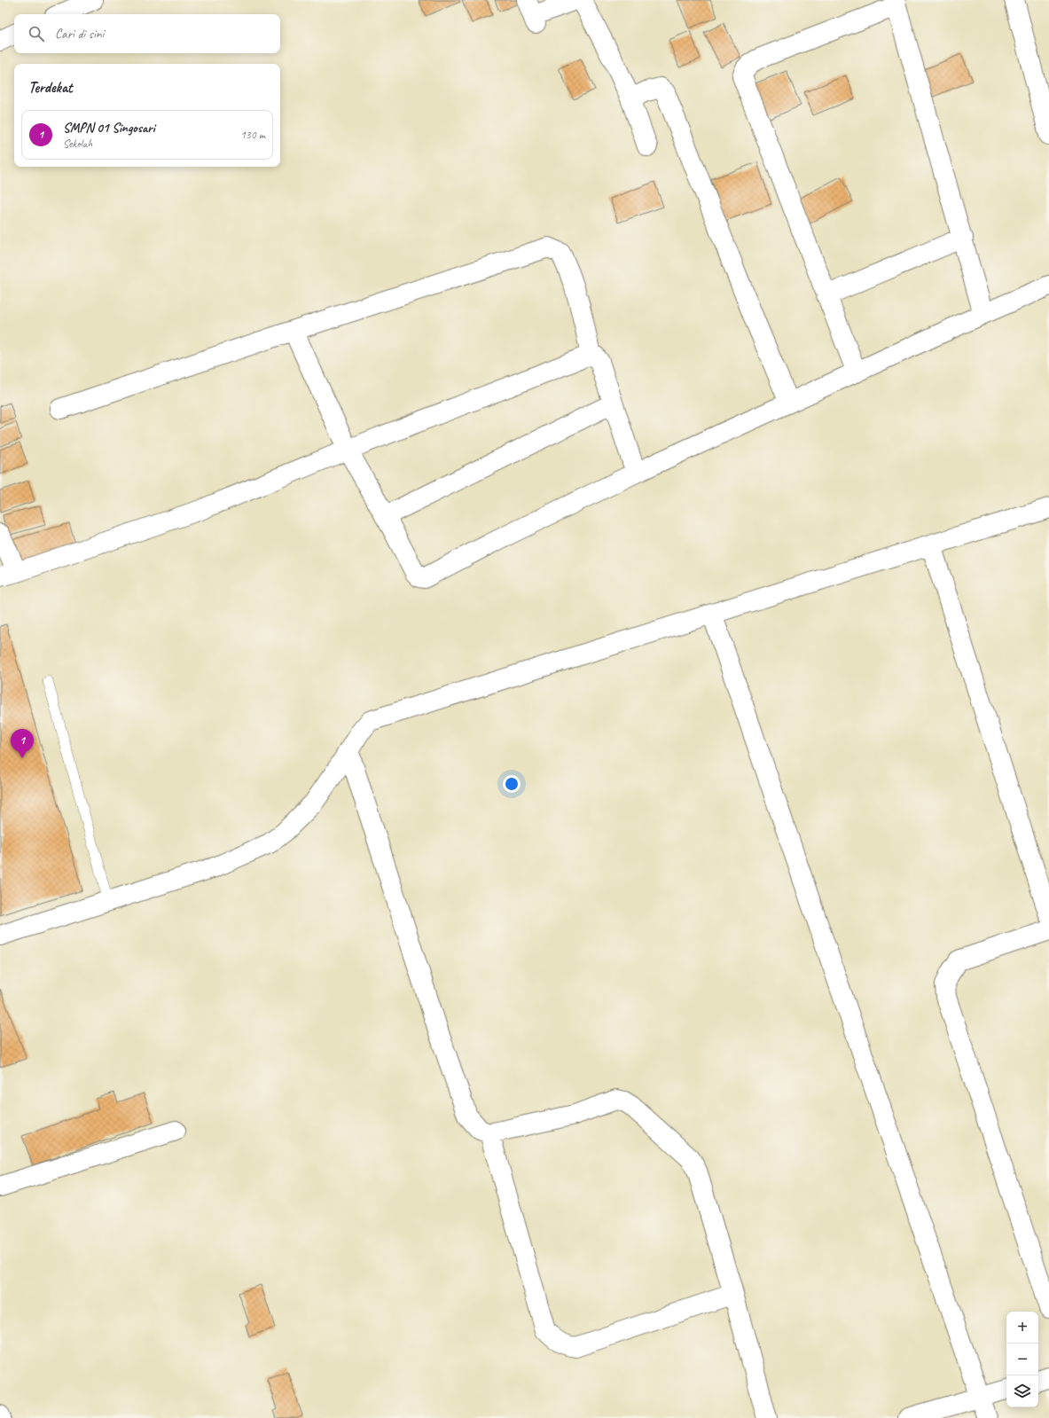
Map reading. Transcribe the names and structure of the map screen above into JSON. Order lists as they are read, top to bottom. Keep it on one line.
{"page":{"search":"Cari di sini","heading":"Terdekat","list":[{"mark":"1","name":"SMPN 01 Singosari","note":"Sekolah","value":"130 m"}],"pins":"1","map_buttons":["+","−"]}}
